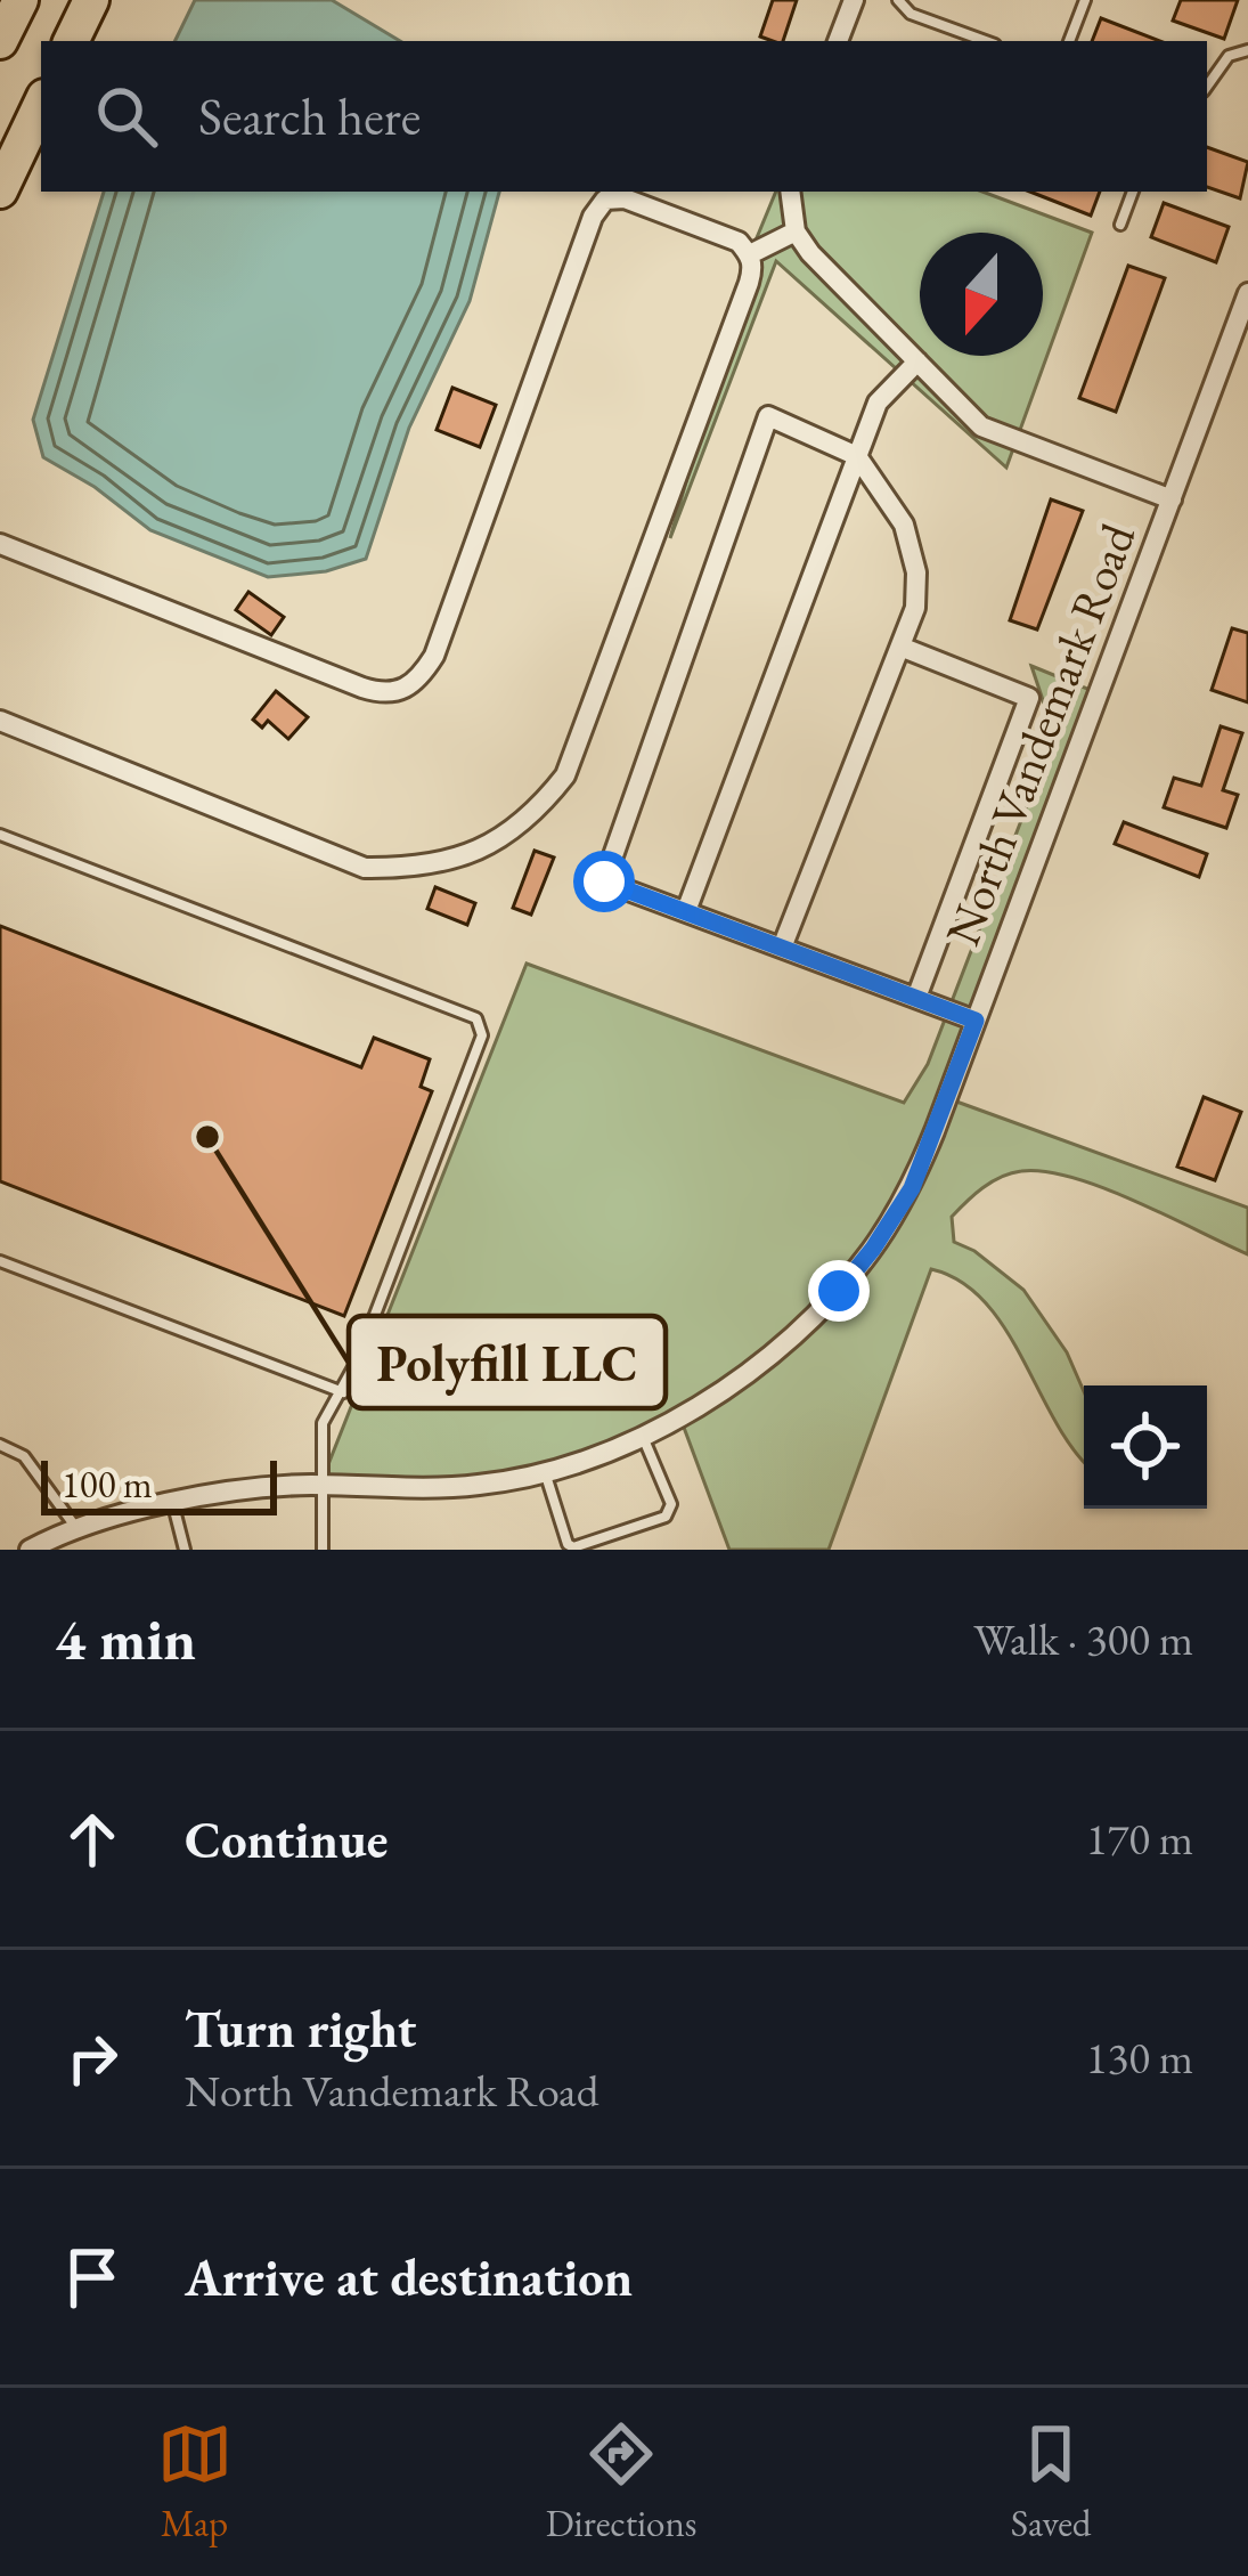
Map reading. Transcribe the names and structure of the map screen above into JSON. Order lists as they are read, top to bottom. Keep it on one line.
{"streets":{"street":["North Vandemark Road"]},"places":["Polyfill LLC"],"scale_bar":"100 m","north":"bottom","page":{"search":"Search here","scale":"100 m","heading":["4 min","Walk · 300 m"],"list":[["Continue","170 m"],["Turn right","North Vandemark Road","130 m"],"Arrive at destination"],"nav":["Map","Directions","Saved"]}}
